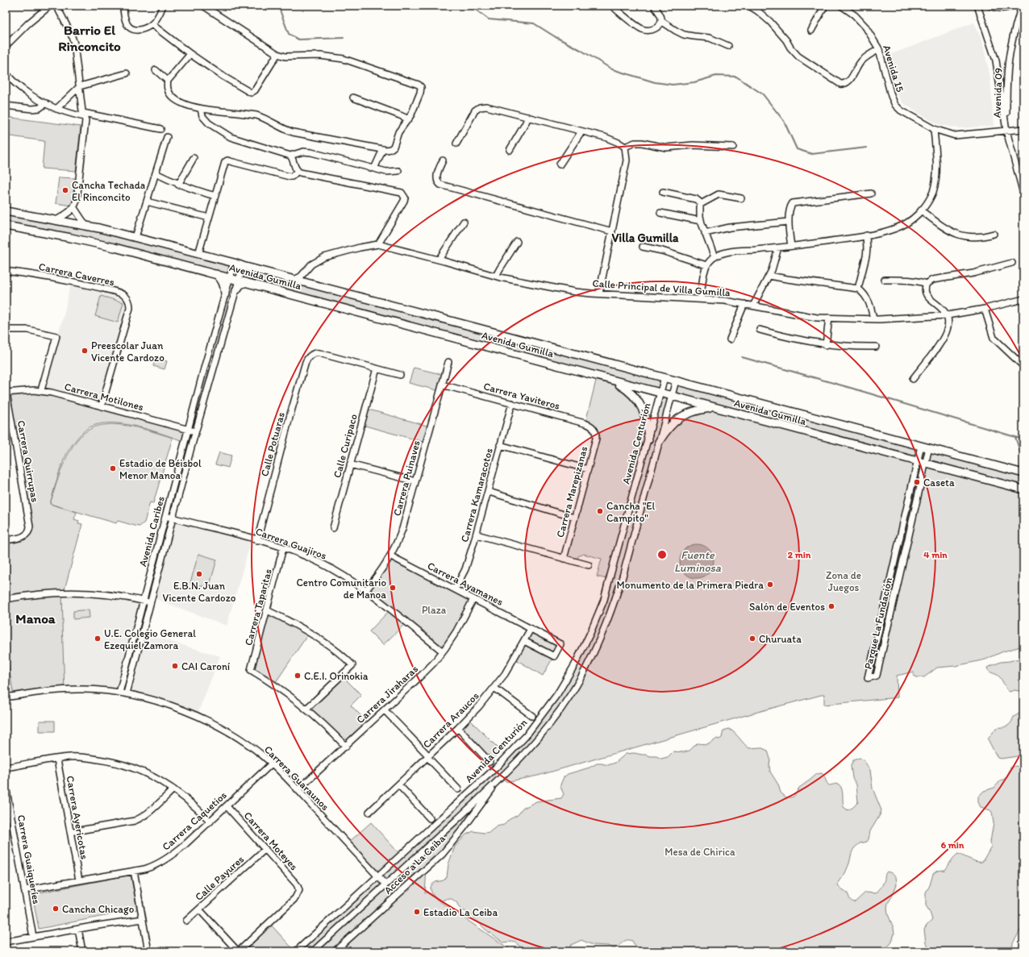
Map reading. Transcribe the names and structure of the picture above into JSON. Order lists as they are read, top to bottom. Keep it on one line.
{"streets":{"main road":["Avenida Gumilla"],"street":["Avenida 15","Avenida 09","Carrera Caverres","Calle Principal de Villa Gumilla","Carrera Yaviteros","Carrera Motilones","Avenida Centurión","Calle Potuaras","Calle Curipaco","Carrera Quirrupas","Carrera Puinaves","Carrera Marepizanas","Carrera Kamaracotos","Avenida Caribes","Carrera Guajiros","Carrera Ayamanes","Carrera Taparitas","Parque La Fundación","Carrera Jiraharas","Carrera Araucos","Carrera Guaraunos","Carrera Ayericotas","Carrera Caquetios","Carrera Moteyes","Carrera Guaiqueríes","Acceso a La Ceiba","Calle Payures"]},"crossings":[["Avenida 15","Avenida 09"],["Carrera Caverres","Carrera Motilones"],["Avenida Gumilla","Calle Principal de Villa Gumilla"],["Avenida Gumilla","Avenida Centurión"],["Avenida Gumilla","Avenida Caribes"],["Avenida Gumilla","Parque La Fundación"],["Carrera Yaviteros","Carrera Puinaves"],["Carrera Yaviteros","Carrera Marepizanas"],["Carrera Yaviteros","Carrera Kamaracotos"],["Carrera Motilones","Carrera Quirrupas"],["Carrera Motilones","Avenida Caribes"],["Avenida Centurión","Carrera Guaraunos"],["Avenida Centurión","Acceso a La Ceiba"],["Calle Potuaras","Calle Curipaco"],["Calle Potuaras","Carrera Guajiros"],["Carrera Puinaves","Carrera Guajiros"],["Carrera Puinaves","Carrera Ayamanes"],["Carrera Kamaracotos","Carrera Ayamanes"],["Avenida Caribes","Carrera Guajiros"],["Avenida Caribes","Carrera Guaraunos"],["Carrera Guajiros","Carrera Taparitas"],["Carrera Guajiros","Carrera Jiraharas"],["Carrera Ayamanes","Carrera Jiraharas"],["Carrera Ayamanes","Carrera Araucos"],["Carrera Jiraharas","Carrera Guaraunos"],["Carrera Guaraunos","Carrera Caquetios"],["Carrera Ayericotas","Carrera Caquetios"],["Carrera Caquetios","Carrera Moteyes"],["Carrera Caquetios","Carrera Guaiqueríes"],["Carrera Moteyes","Calle Payures"]],"districts":["Barrio El Rinconcito","Villa Gumilla","Manoa"],"water":["Fuente Luminosa"],"parks":["Zona de Juegos","Plaza","Mesa de Chirica"],"places":["Cancha Techada El Rinconcito","Preescolar Juan Vicente Cardozo","Estadio de Béisbol Menor Manoa","Caseta","Cancha \"El Campito\"","E.B.N. Juan Vicente Cardozo","Monumento de la Primera Piedra","Centro Comunitario de Manoa","Salón de Eventos","U.E. Colegio General Ezequiel Zamora","Churuata","CAI Caroní","C.E.I. Orinokia","Cancha Chicago","Estadio La Ceiba"],"rings":["2 min","4 min","6 min"]}
